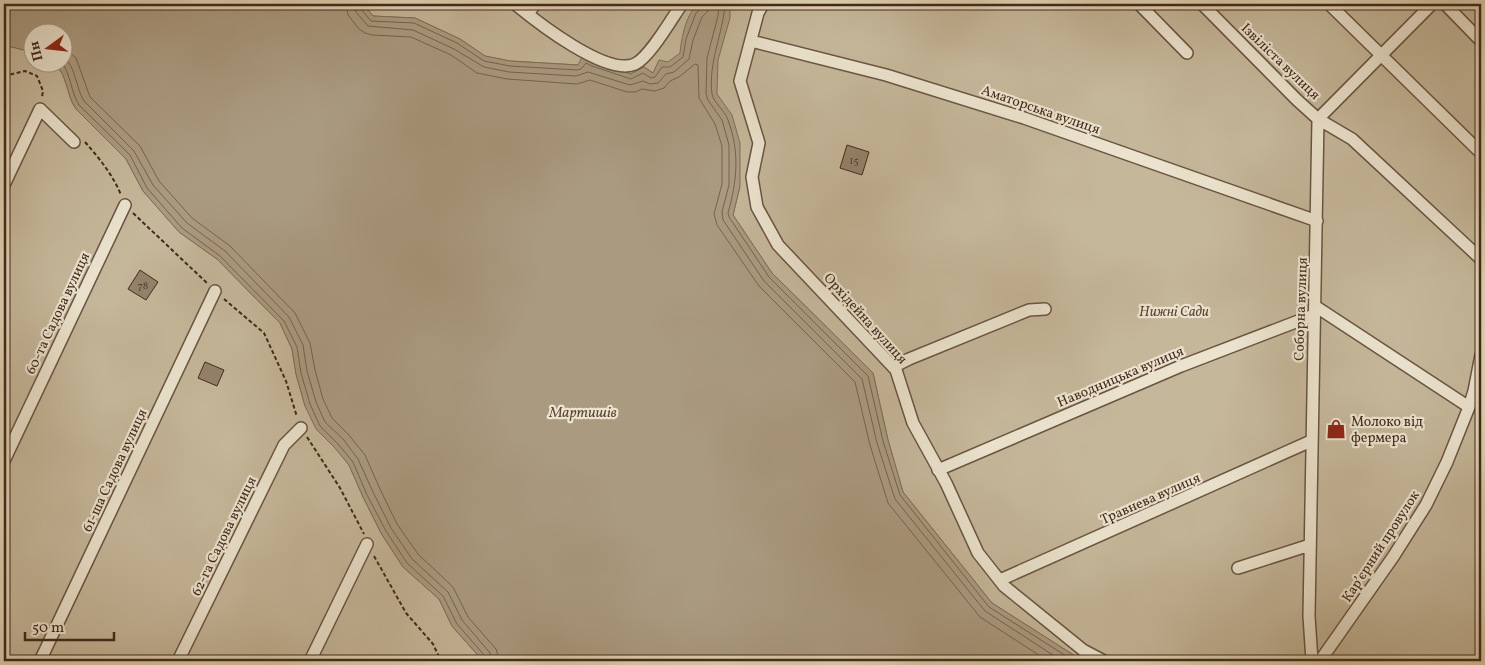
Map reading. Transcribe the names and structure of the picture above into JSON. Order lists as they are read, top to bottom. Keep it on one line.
{"streets":{"street":["Ізвіліста вулиця","Аматорська вулиця","Соборна вулиця","60-та Садова вулиця","Орхідейна вулиця","Наводницька вулиця","61-ша Садова вулиця","Травнева вулиця","62-га Садова вулиця","Карʼєрний провулок"]},"crossings":[["Ізвіліста вулиця","Соборна вулиця"],["Аматорська вулиця","Соборна вулиця"],["Аматорська вулиця","Орхідейна вулиця"],["Соборна вулиця","Наводницька вулиця"],["Соборна вулиця","Травнева вулиця"],["Орхідейна вулиця","Наводницька вулиця"],["Орхідейна вулиця","Травнева вулиця"]],"water":["Мартишів"],"parks":["Нижні Сади"],"places":{"shop":["Молоко від фермера"]},"house_numbers":["15","78"],"scale_bar":"50 m","north":"left"}
